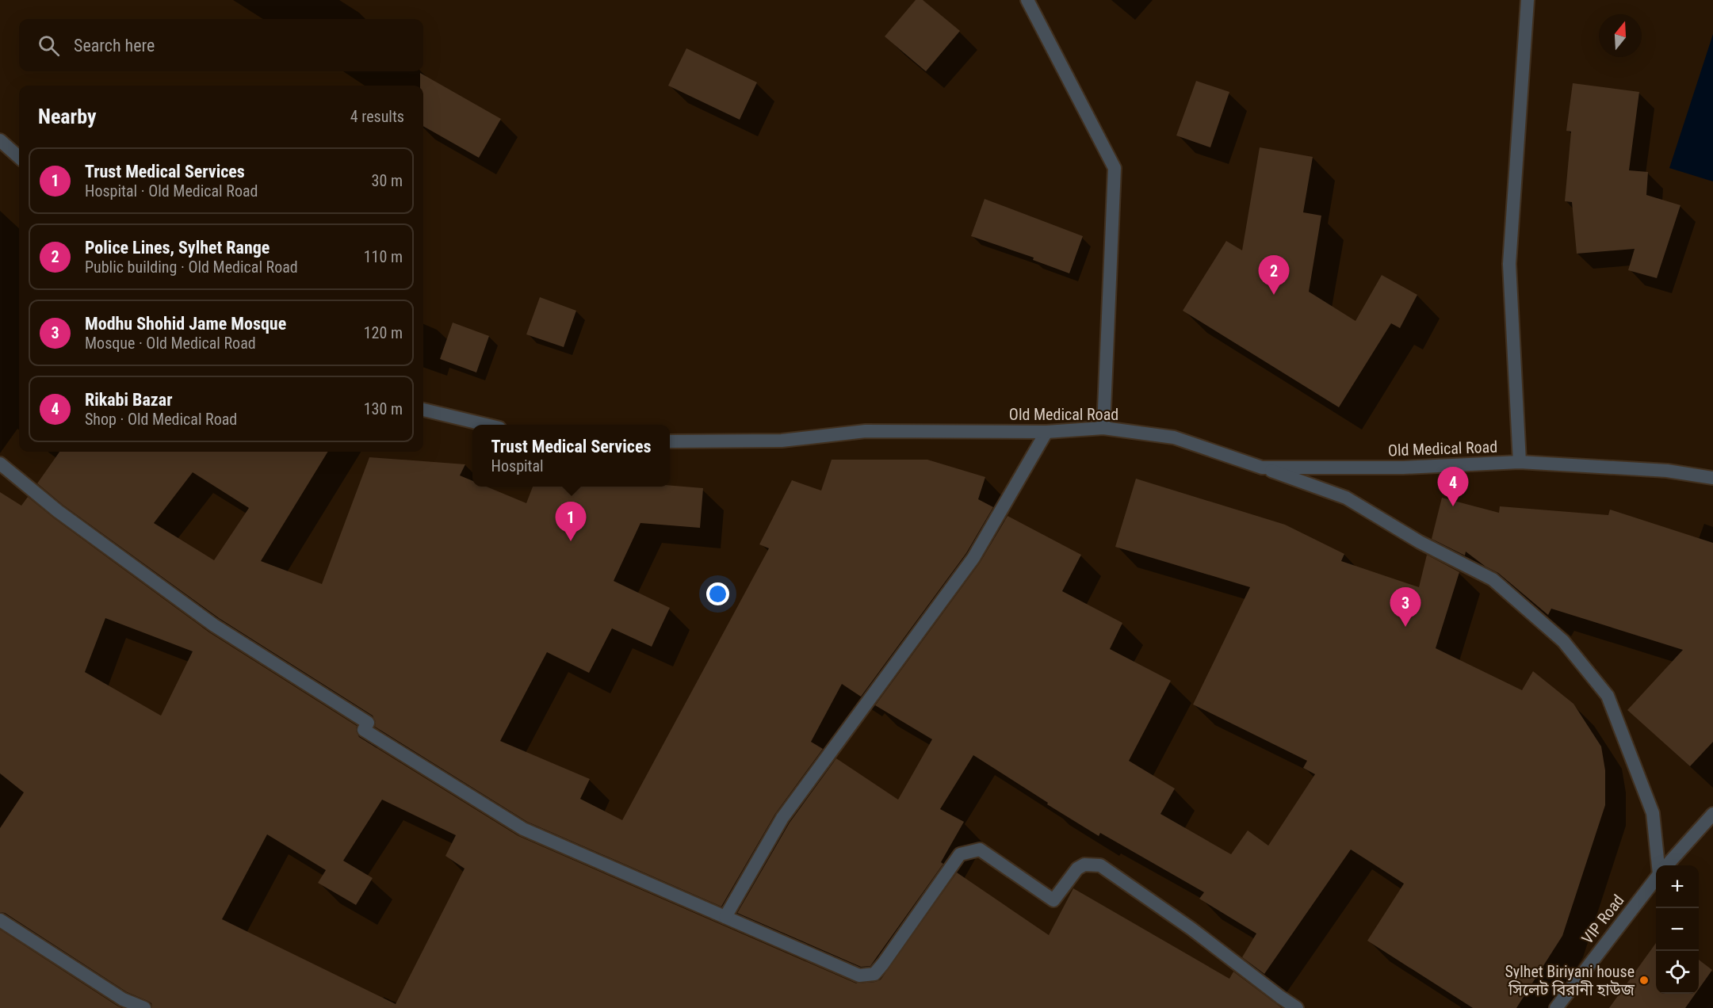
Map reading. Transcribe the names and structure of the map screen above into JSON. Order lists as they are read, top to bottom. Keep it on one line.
{"streets":{"street":["Old Medical Road","VIP Road"]},"places":["Sylhet Biriyani house সিলেট বিরানী হাউজ"],"north":"top","page":{"search":"Search here","heading":["Nearby","4 results"],"list":[{"mark":"1","name":"Trust Medical Services","note":"Hospital · Old Medical Road","value":"30 m"},{"mark":"2","name":"Police Lines, Sylhet Range","note":"Public building · Old Medical Road","value":"110 m"},{"mark":"3","name":"Modhu Shohid Jame Mosque","note":"Mosque · Old Medical Road","value":"120 m"},{"mark":"4","name":"Rikabi Bazar","note":"Shop · Old Medical Road","value":"130 m"}],"pins":["2","4","1","3"],"popup":["Trust Medical Services","Hospital"],"map_buttons":["+","−"]}}
